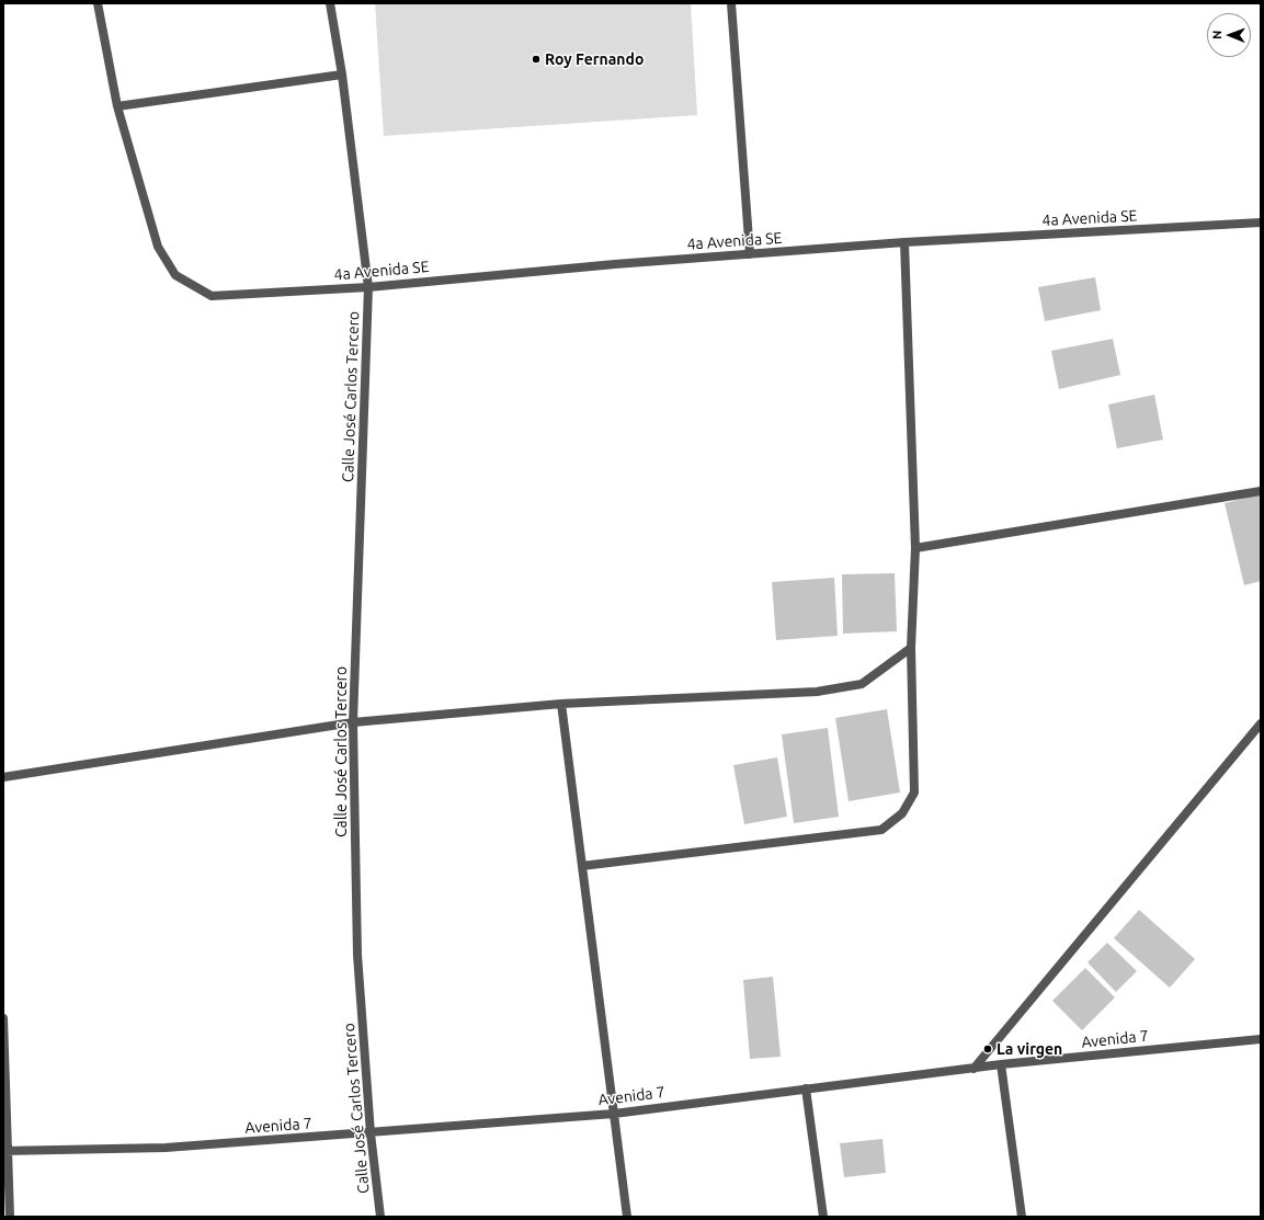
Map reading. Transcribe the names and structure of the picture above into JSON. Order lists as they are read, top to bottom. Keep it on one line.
{"streets":{"street":["4a Avenida SE","Calle José Carlos Tercero","Avenida 7"]},"crossings":[["4a Avenida SE","Calle José Carlos Tercero"],["Calle José Carlos Tercero","Avenida 7"]],"places":["Roy Fernando","La virgen"],"north":"left"}
